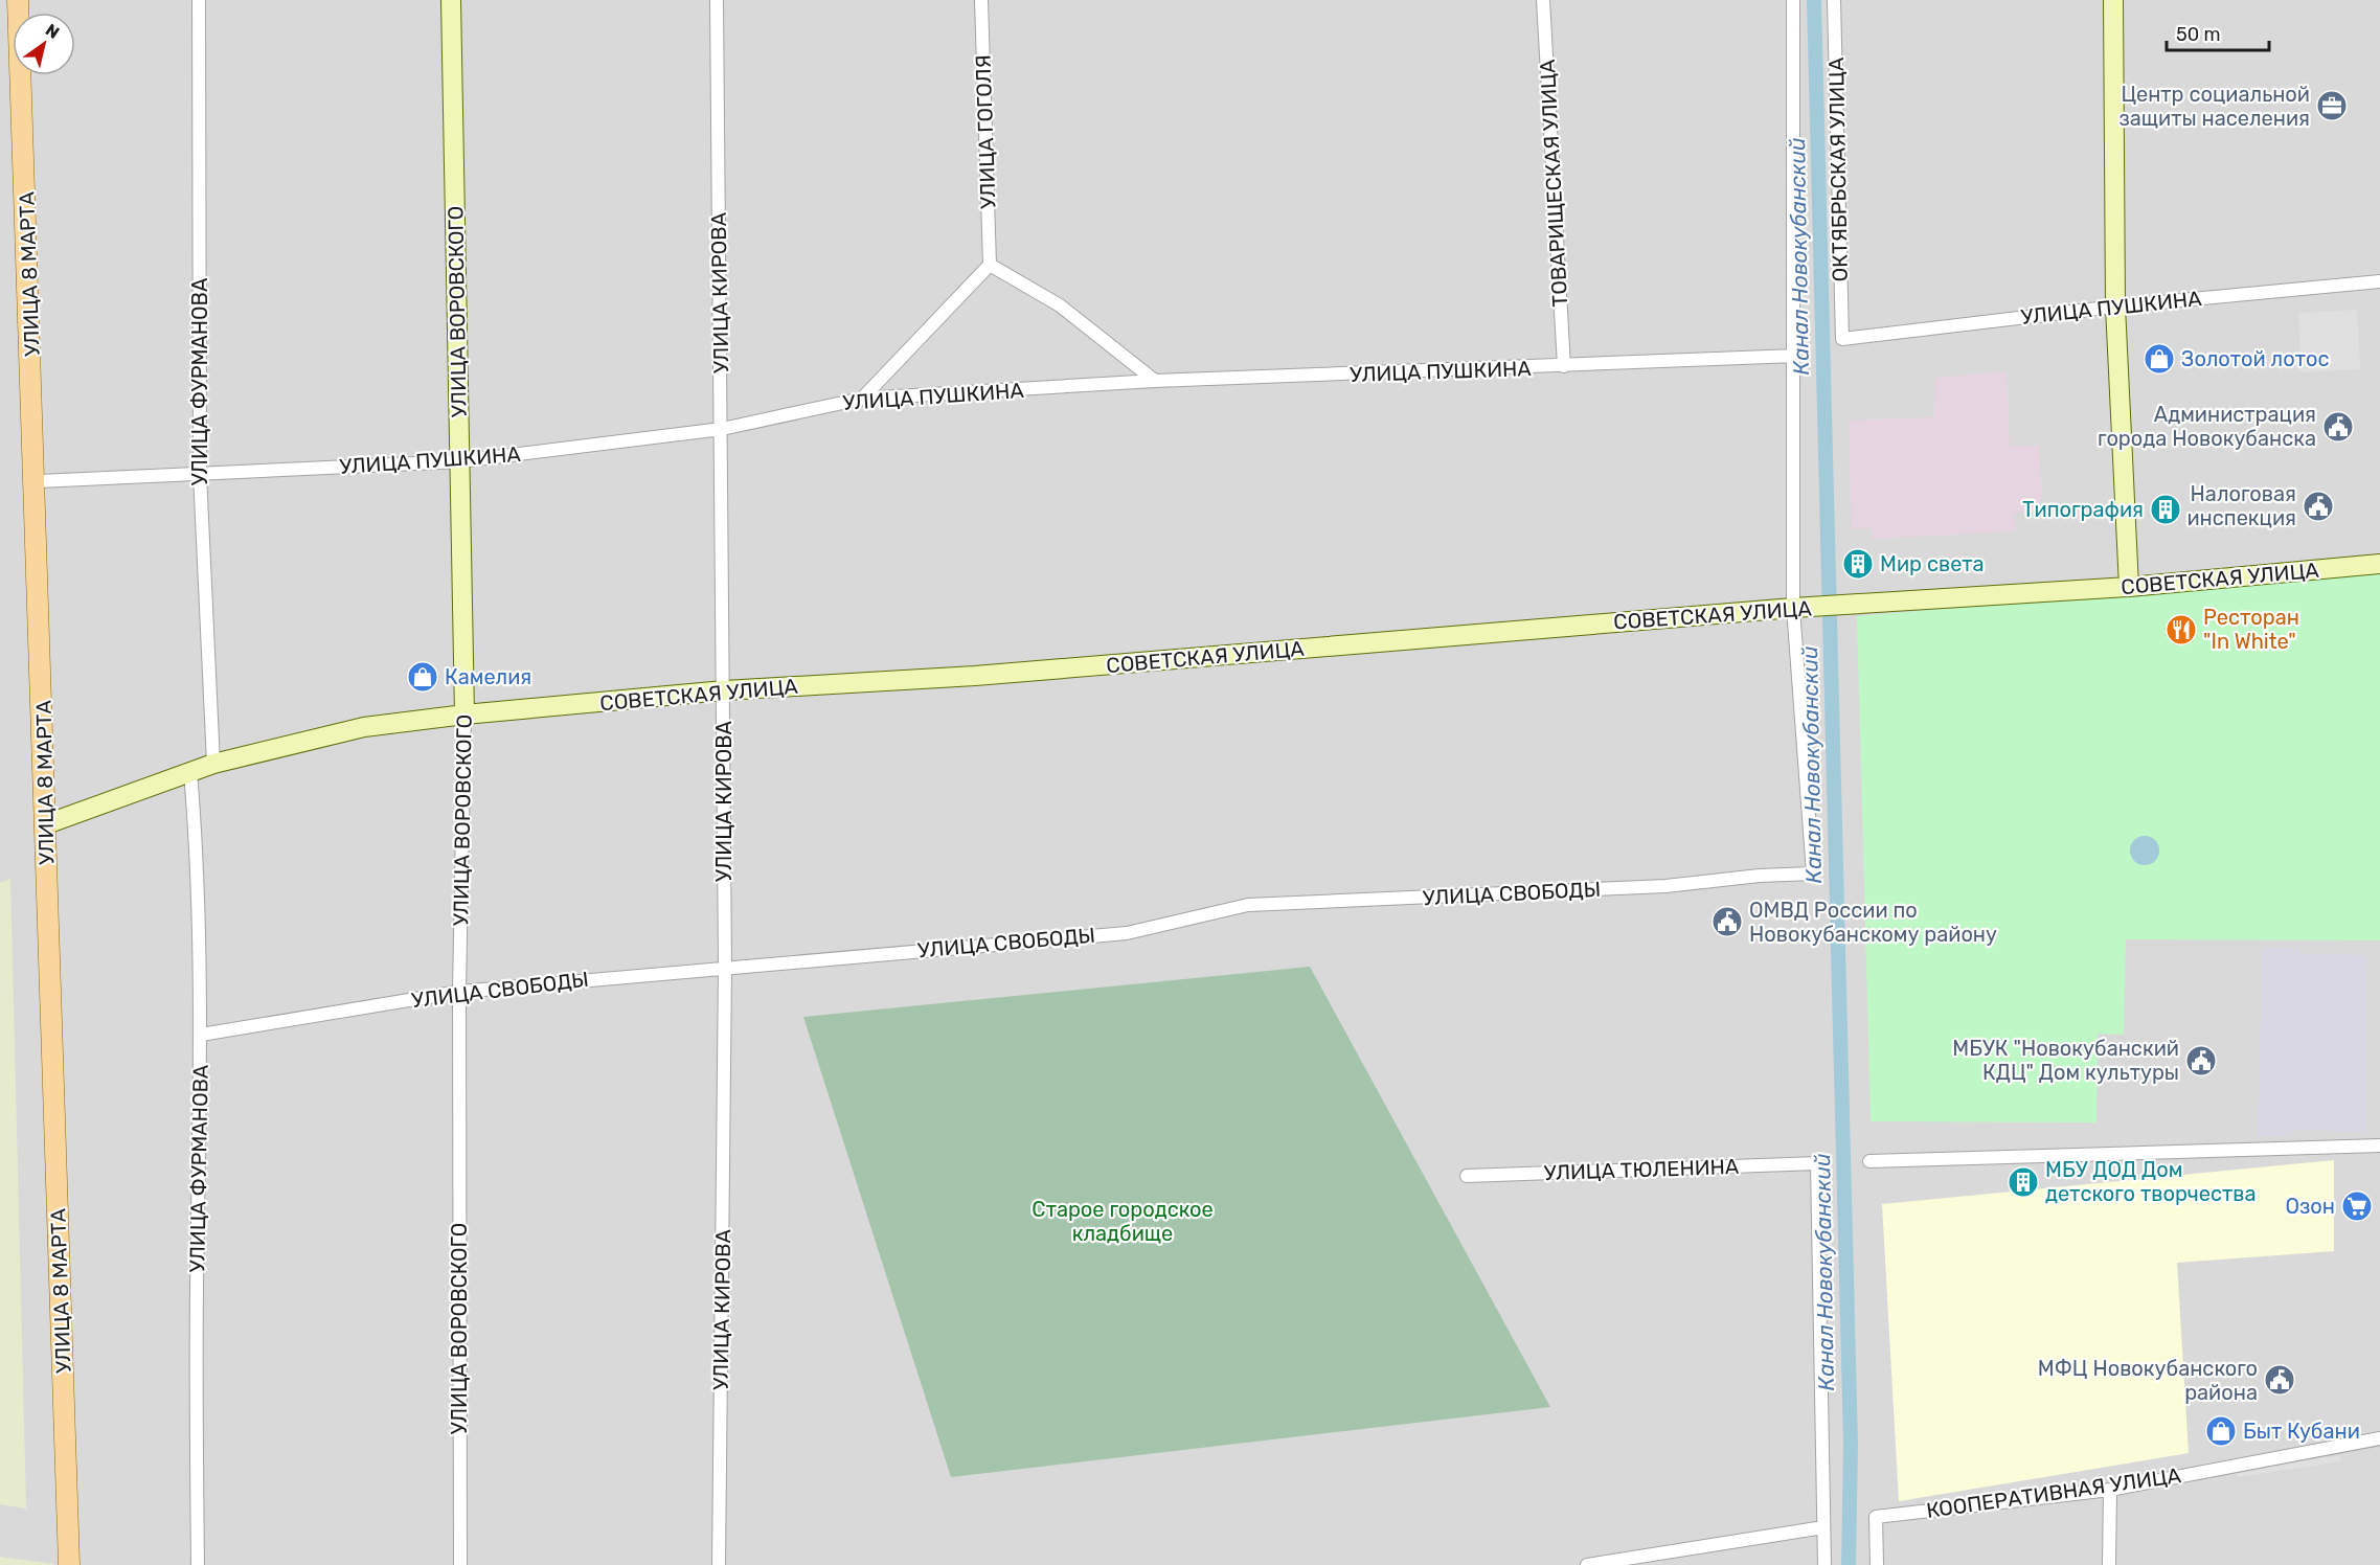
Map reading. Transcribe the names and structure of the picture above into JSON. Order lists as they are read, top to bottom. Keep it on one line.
{"streets":{"main road":["УЛИЦА 8 МАРТА","УЛИЦА ВОРОВСКОГО","СОВЕТСКАЯ УЛИЦА"],"street":["УЛИЦА ГОГОЛЯ","ОКТЯБРЬСКАЯ УЛИЦА","ТОВАРИЩЕСКАЯ УЛИЦА","УЛИЦА КИРОВА","УЛИЦА ПУШКИНА","УЛИЦА ФУРМАНОВА","УЛИЦА СВОБОДЫ","УЛИЦА ТЮЛЕНИНА","КООПЕРАТИВНАЯ УЛИЦА"]},"crossings":[["ОКТЯБРЬСКАЯ УЛИЦА","УЛИЦА ПУШКИНА"],["ОКТЯБРЬСКАЯ УЛИЦА","СОВЕТСКАЯ УЛИЦА"],["ОКТЯБРЬСКАЯ УЛИЦА","УЛИЦА СВОБОДЫ"],["ТОВАРИЩЕСКАЯ УЛИЦА","УЛИЦА ПУШКИНА"],["УЛИЦА 8 МАРТА","УЛИЦА ПУШКИНА"],["УЛИЦА 8 МАРТА","СОВЕТСКАЯ УЛИЦА"],["УЛИЦА КИРОВА","УЛИЦА ПУШКИНА"],["УЛИЦА КИРОВА","СОВЕТСКАЯ УЛИЦА"],["УЛИЦА КИРОВА","УЛИЦА СВОБОДЫ"],["УЛИЦА ПУШКИНА","УЛИЦА ВОРОВСКОГО"],["УЛИЦА ПУШКИНА","УЛИЦА ФУРМАНОВА"],["УЛИЦА ВОРОВСКОГО","СОВЕТСКАЯ УЛИЦА"],["УЛИЦА ВОРОВСКОГО","УЛИЦА СВОБОДЫ"],["УЛИЦА ФУРМАНОВА","СОВЕТСКАЯ УЛИЦА"],["УЛИЦА ФУРМАНОВА","УЛИЦА СВОБОДЫ"]],"water":["Канал Новокубанский"],"parks":["Старое городское кладбище"],"places":{"office":["Центр социальной защиты населения"],"shop":["Золотой лотос","Камелия","Быт Кубани"],"public building":["Администрация города Новокубанска","Налоговая инспекция","ОМВД России по Новокубанскому району","МБУК \"Новокубанский КДЦ\" Дом культуры","МФЦ Новокубанского района"],"building":["Типография","Мир света","МБУ ДОД Дом детского творчества"],"restaurant":["Ресторан \"In White\""],"supermarket":["Озон"]},"scale_bar":"50 m","north":"top right"}
